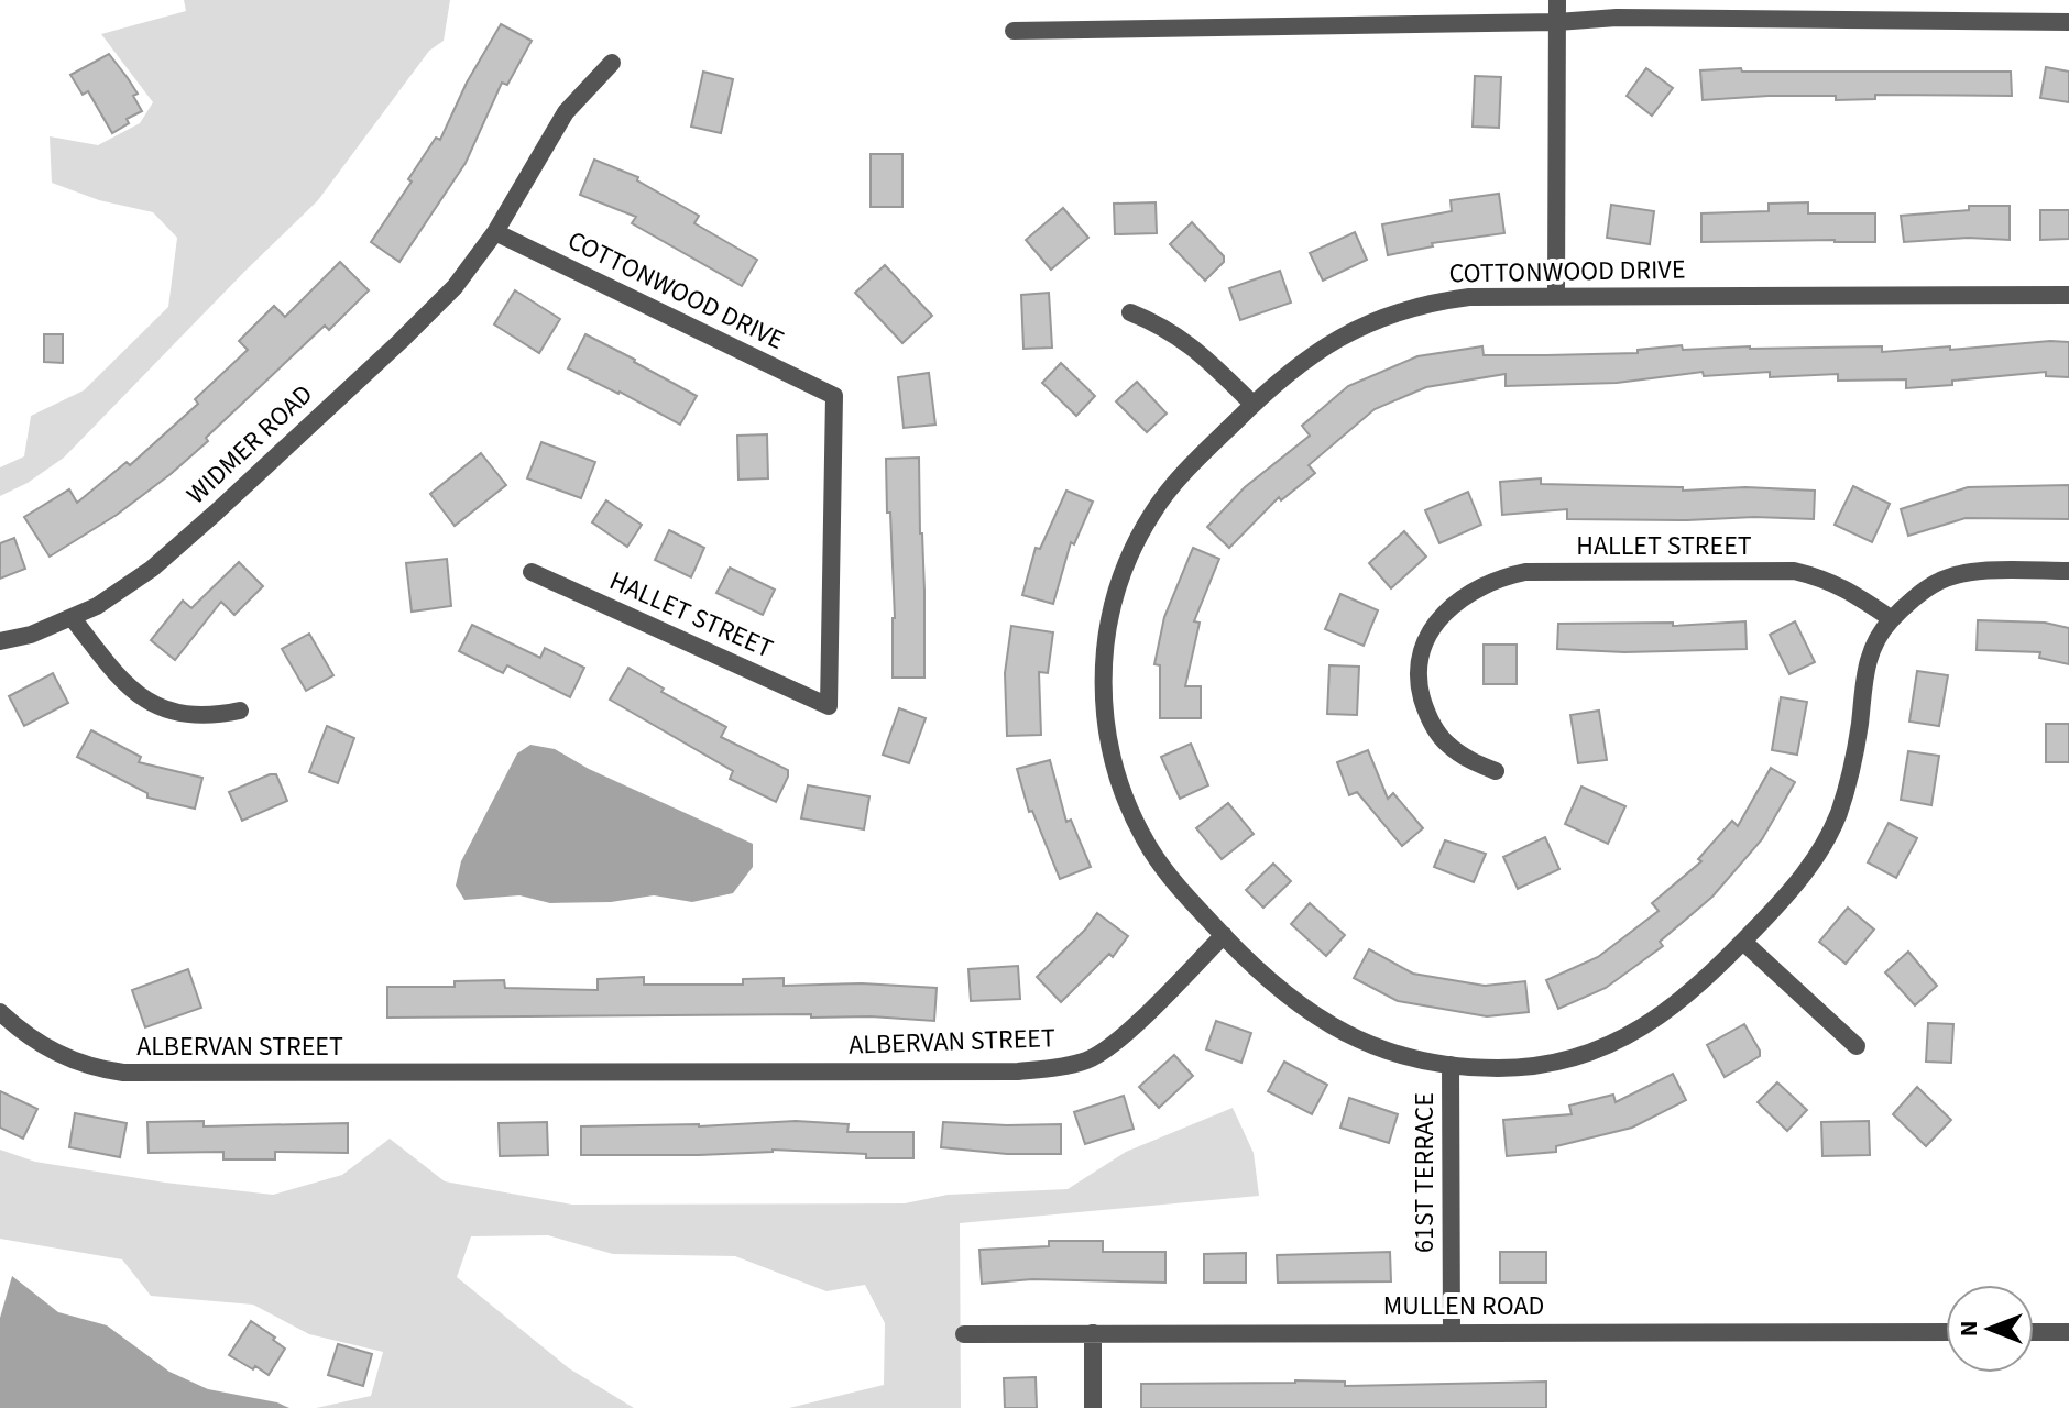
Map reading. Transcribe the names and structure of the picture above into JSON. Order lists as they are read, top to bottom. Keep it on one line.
{"streets":{"street":["COTTONWOOD DRIVE","WIDMER ROAD","HALLET STREET","ALBERVAN STREET","61ST TERRACE","MULLEN ROAD"]},"crossings":[["COTTONWOOD DRIVE","WIDMER ROAD"],["COTTONWOOD DRIVE","HALLET STREET"],["COTTONWOOD DRIVE","ALBERVAN STREET"],["61ST TERRACE","MULLEN ROAD"]],"north":"left"}
